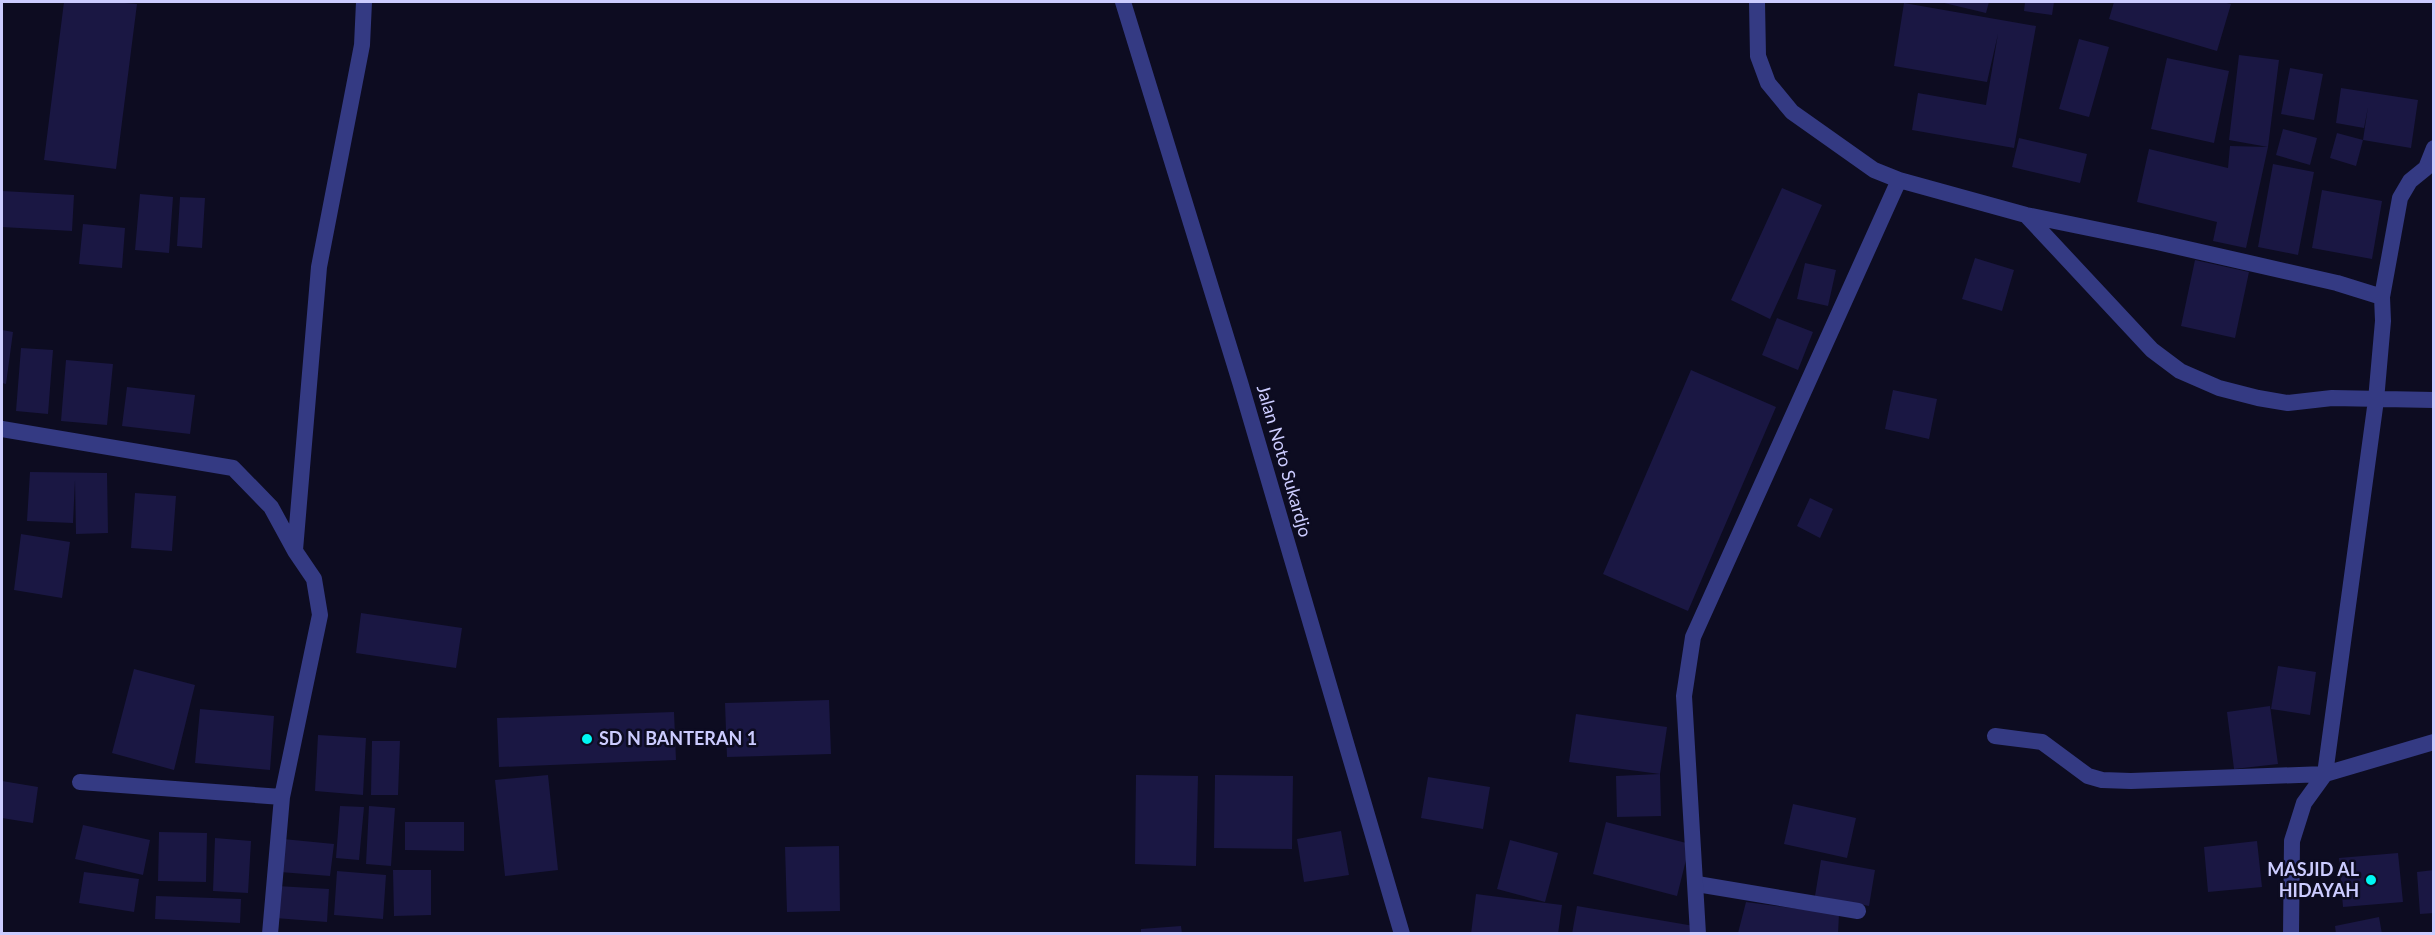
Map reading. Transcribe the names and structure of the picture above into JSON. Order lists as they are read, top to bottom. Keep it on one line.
{"streets":{"street":["Jalan Noto Sukardjo"]},"places":["SD N BANTERAN 1","MASJID AL HIDAYAH"]}
